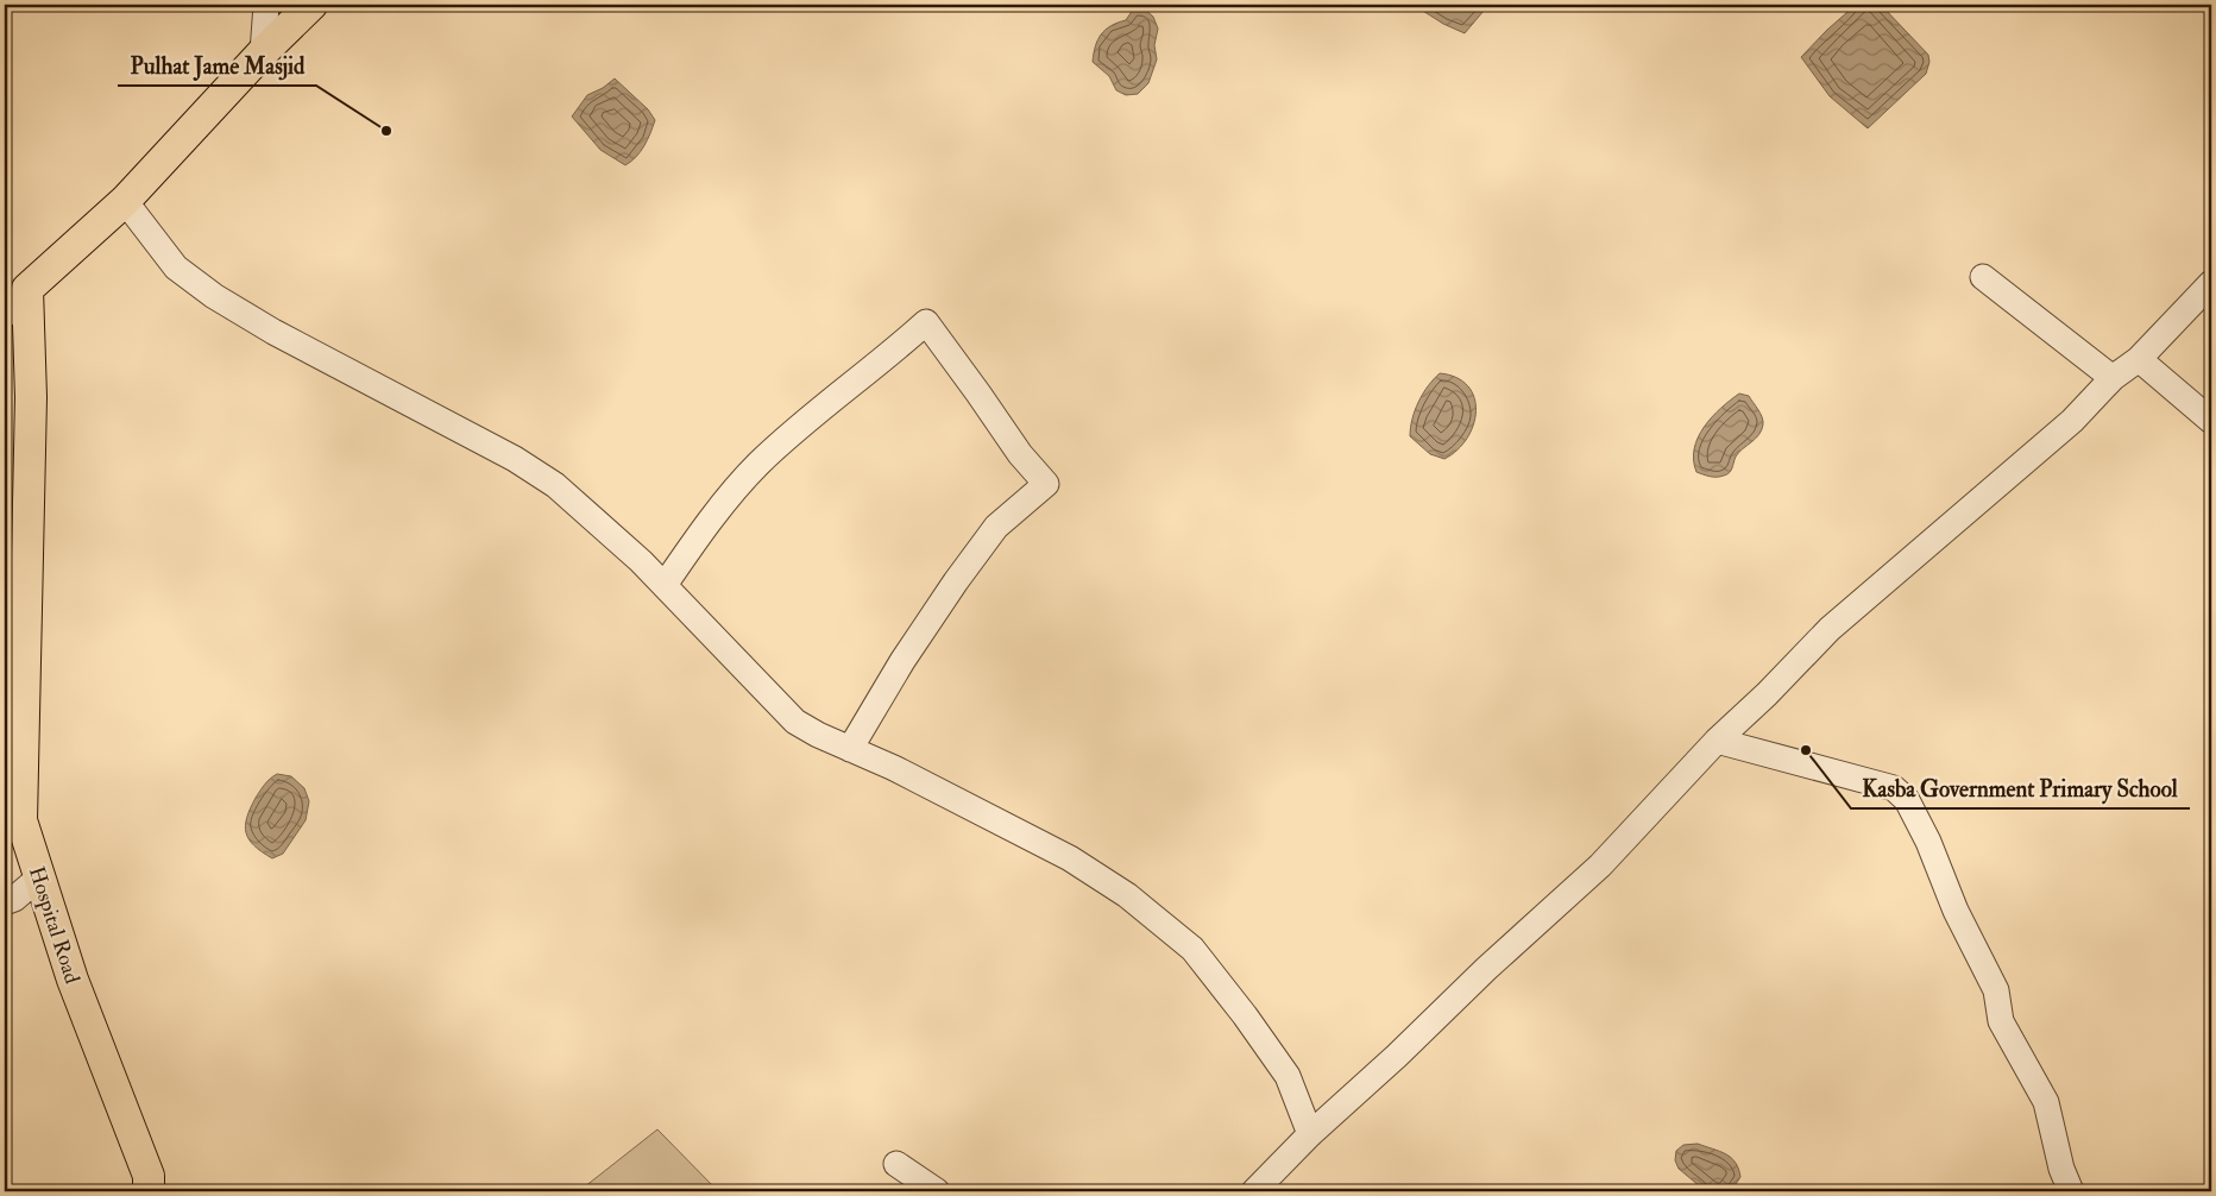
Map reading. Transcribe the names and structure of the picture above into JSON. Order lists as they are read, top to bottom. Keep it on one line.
{"streets":{"main road":["Hospital Road"]},"places":["Pulhat Jame Masjid","Kasba Government Primary School"]}
